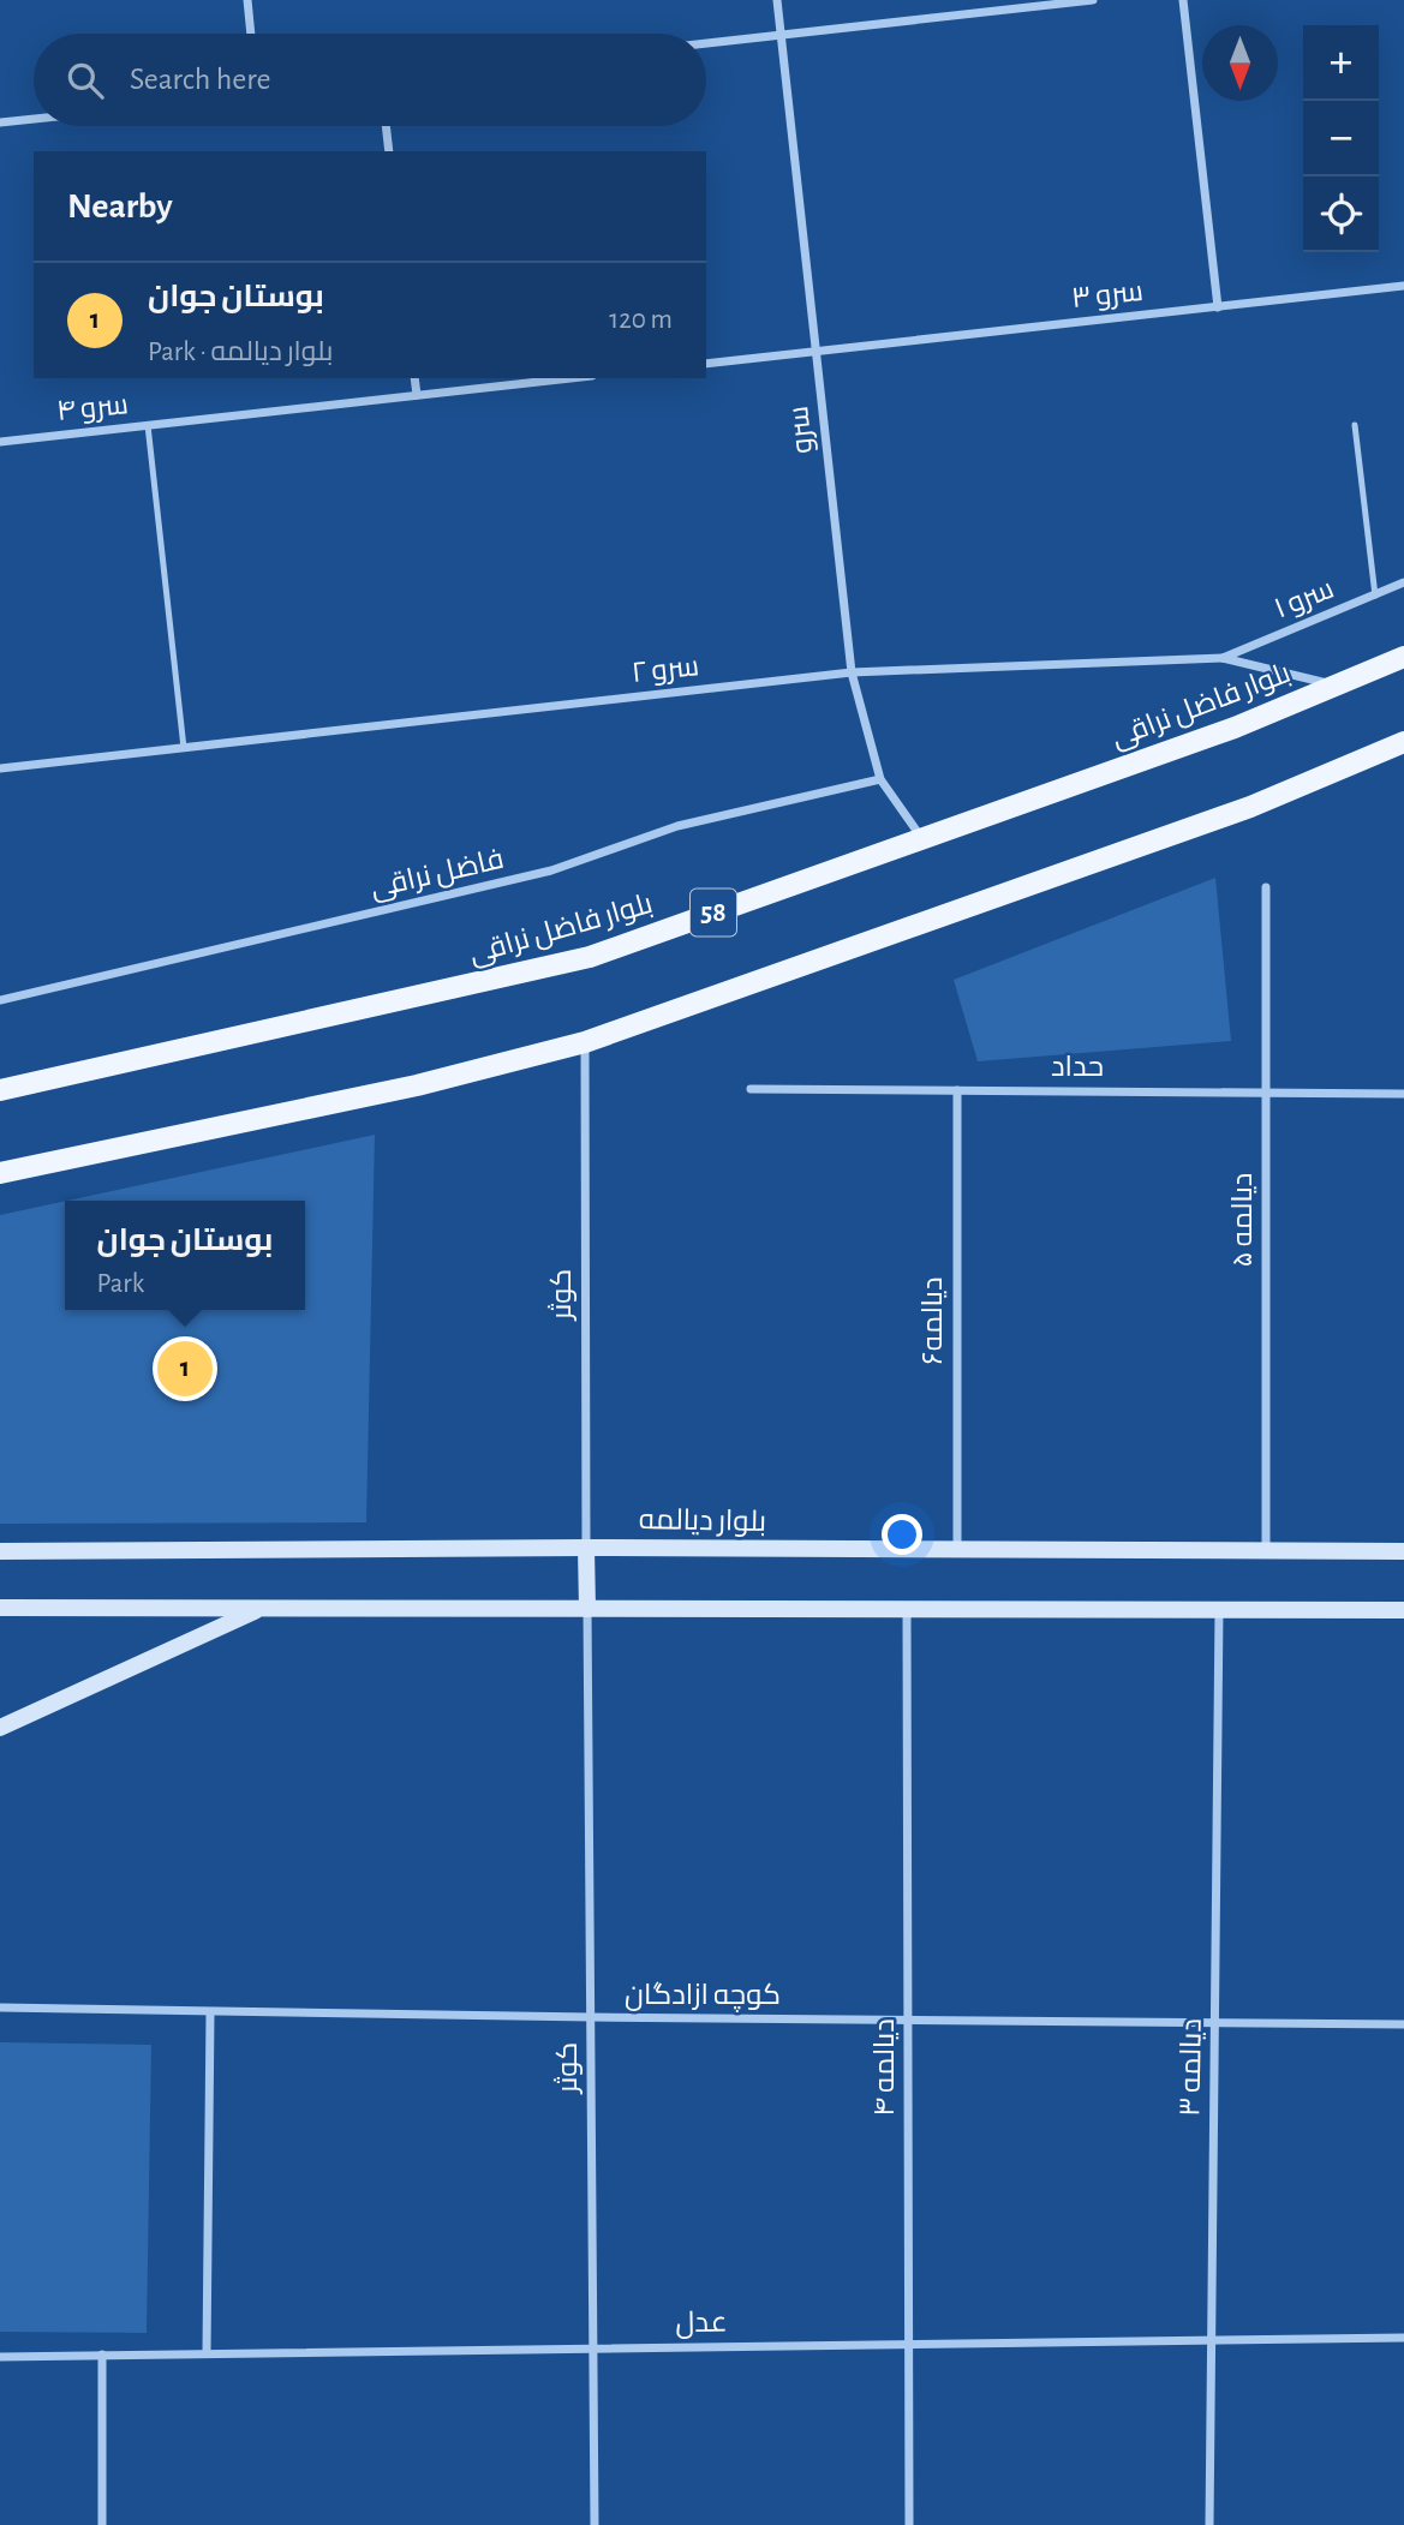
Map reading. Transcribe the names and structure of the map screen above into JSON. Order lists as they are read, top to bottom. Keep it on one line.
{"streets":{"main road":["بلوار فاضل نراقی","58"],"street":["سرو ۳","سرو ۴","سرو","سرو ۱","سرو ۲","فاضل نراقی","حداد","دیالمه ۵","کوثر","دیالمه۶","بلوار دیالمه","کوچه ازادگان","دیالمه ۴","دیالمه ۳","عدل"]},"crossings":[["سرو ۳","سرو"],["سرو","سرو ۲"],["سرو","بلوار فاضل نراقی"],["سرو","فاضل نراقی"],["سرو ۱","سرو ۲"],["سرو ۲","بلوار فاضل نراقی"],["حداد","دیالمه ۵"],["حداد","دیالمه۶"],["دیالمه ۵","بلوار دیالمه"],["کوثر","بلوار دیالمه"],["کوثر","کوچه ازادگان"],["کوثر","عدل"],["دیالمه۶","بلوار دیالمه"],["کوچه ازادگان","دیالمه ۴"],["کوچه ازادگان","دیالمه ۳"],["دیالمه ۴","عدل"],["دیالمه ۳","عدل"]],"north":"bottom","page":{"map_buttons":["+","−"],"search":"Search here","heading":"Nearby","list":[{"mark":"1","name":"بوستان جوان","note":"Park · بلوار دیالمه","value":"120 m"}],"popup":["بوستان جوان","Park"],"pins":"1"}}
